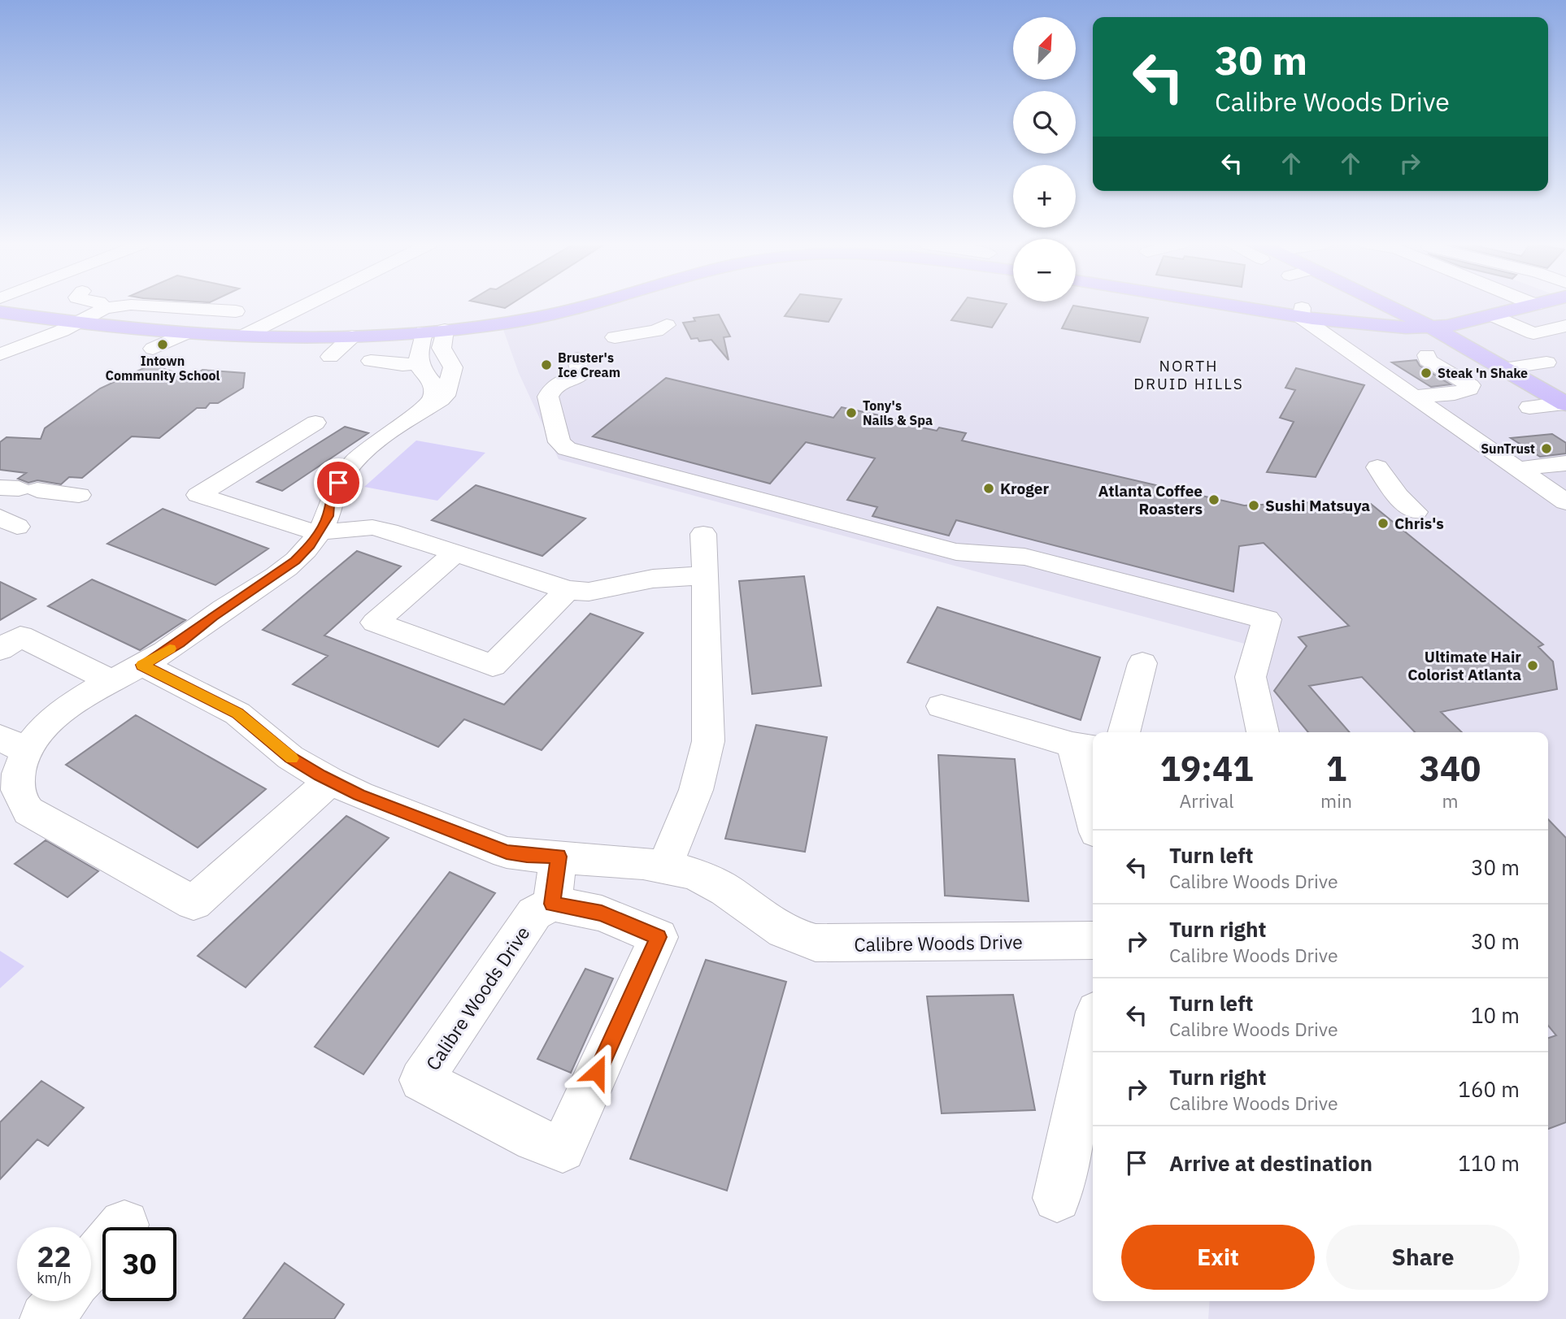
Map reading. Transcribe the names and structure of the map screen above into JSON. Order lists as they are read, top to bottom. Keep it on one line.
{"streets":{"street":["Calibre Woods Drive"]},"districts":["NORTH DRUID HILLS"],"places":["Intown Community School","Bruster's Ice Cream","Steak 'n Shake","Tony's Nails & Spa","SunTrust","Kroger","Atlanta Coffee Roasters","Sushi Matsuya","Chris's","Ultimate Hair Colorist Atlanta"],"north":"top right","page":{"map_buttons":["+","−"],"turn":["30 m","Calibre Woods Drive"],"eta":["19:41","Arrival","1","min","340","m"],"list":[{"name":"Turn left","note":"Calibre Woods Drive","value":"30 m"},{"name":"Turn right","note":"Calibre Woods Drive","value":"30 m"},{"name":"Turn left","note":"Calibre Woods Drive","value":"10 m"},{"name":"Turn right","note":"Calibre Woods Drive","value":"160 m"},{"name":"Arrive at destination","value":"110 m"}],"buttons":["Exit","Share"],"speed":"22 km/h","limit":"30"}}
